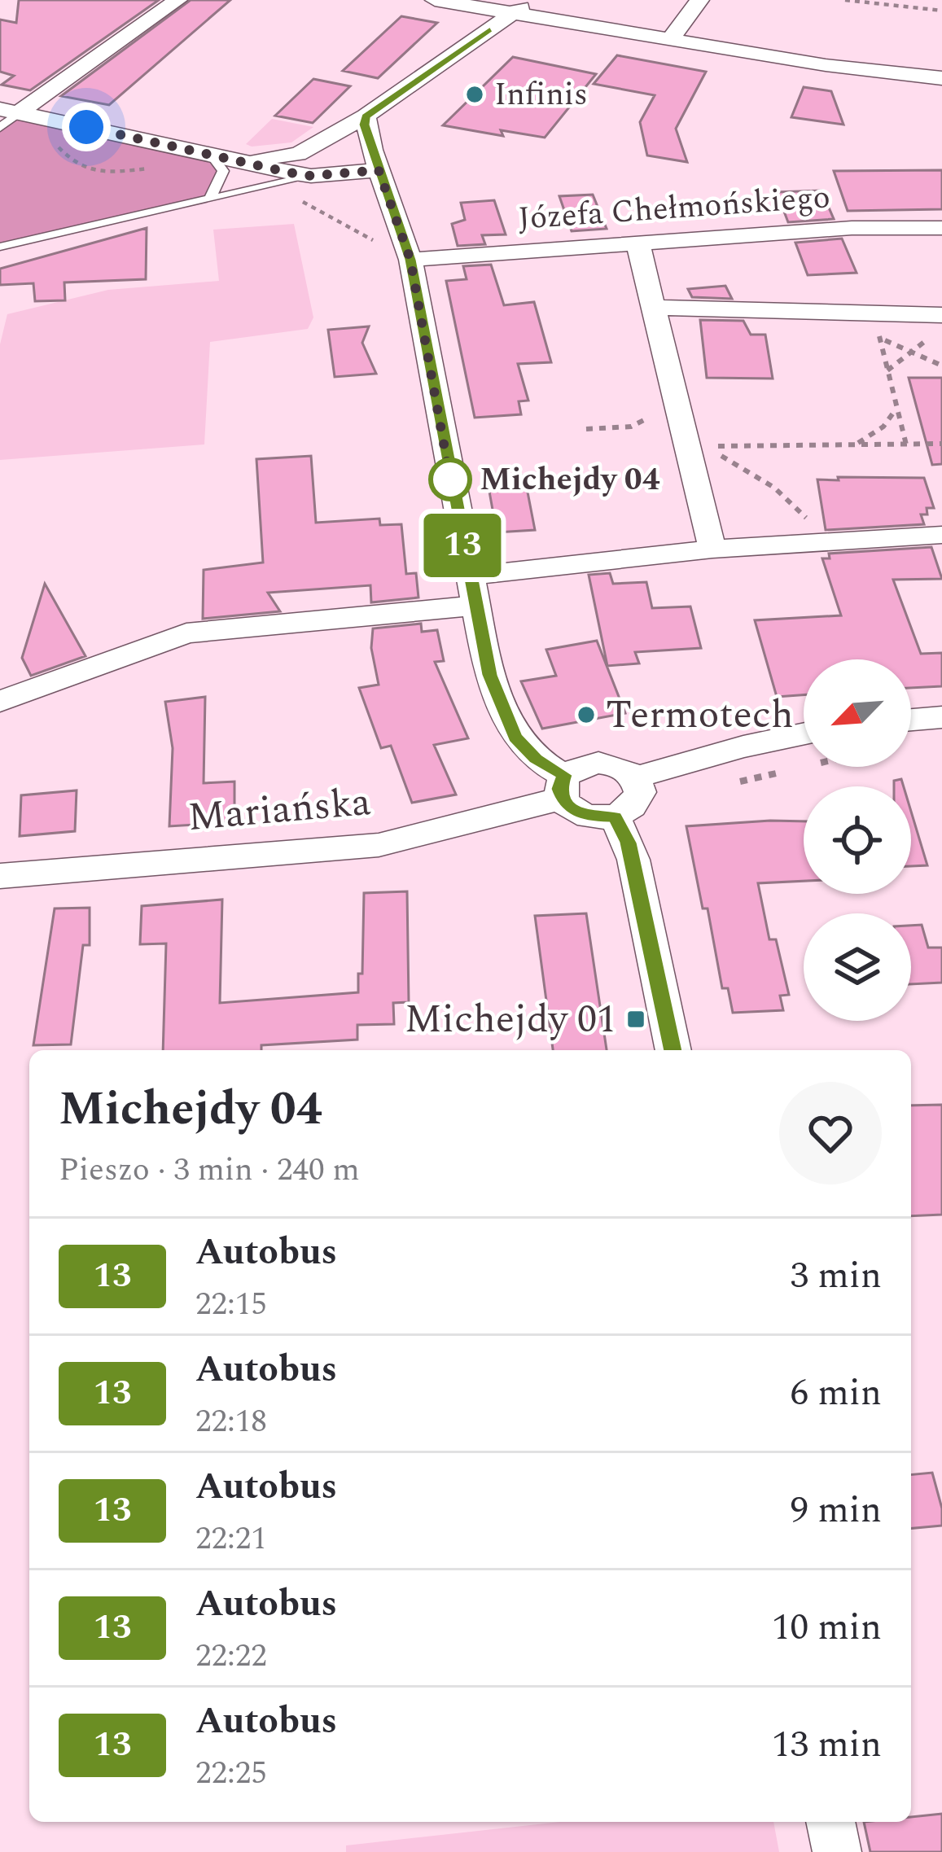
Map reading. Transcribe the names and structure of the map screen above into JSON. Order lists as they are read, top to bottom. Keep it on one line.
{"streets":{"street":["Józefa Chełmońskiego","Mariańska"]},"places":{"other":["Infinis","Michejdy 04","Termotech"],"transit":["Michejdy 01"]},"lines":["bus line 13"],"north":"bottom left","page":{"on_map":"13","heading":["Michejdy 04","Pieszo · 3 min · 240 m"],"list":[{"mark":"13","name":"Autobus","note":"22:15","value":"3 min"},{"mark":"13","name":"Autobus","note":"22:18","value":"6 min"},{"mark":"13","name":"Autobus","note":"22:21","value":"9 min"},{"mark":"13","name":"Autobus","note":"22:22","value":"10 min"},{"mark":"13","name":"Autobus","note":"22:25","value":"13 min"}]}}
